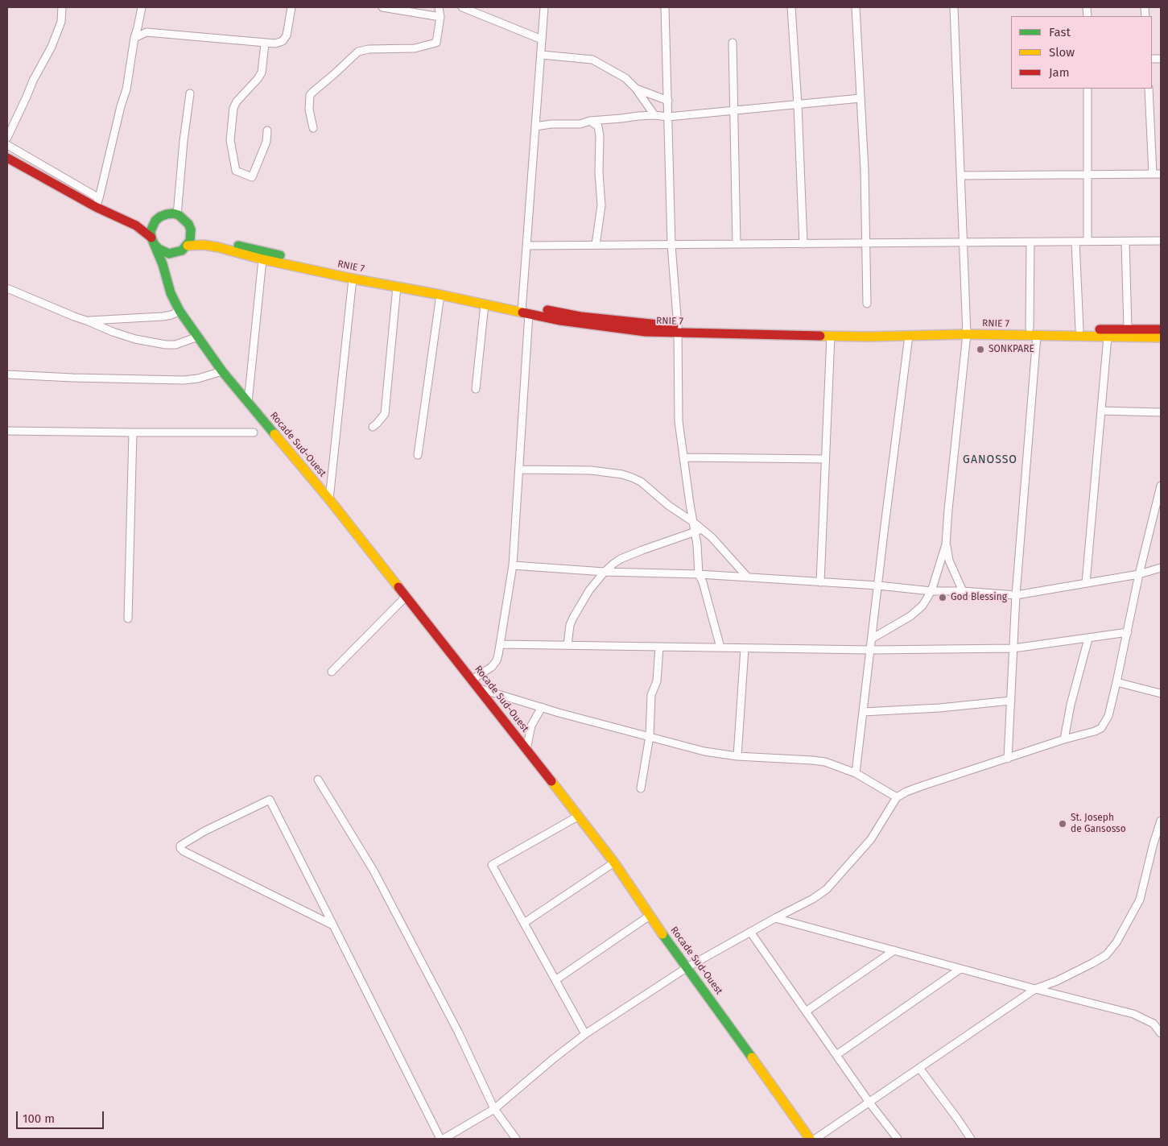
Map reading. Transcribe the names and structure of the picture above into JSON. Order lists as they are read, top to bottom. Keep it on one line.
{"streets":{"main road":["RNIE 7","Rocade Sud-Ouest"]},"crossings":[["RNIE 7","Rocade Sud-Ouest"]],"districts":["GANOSSO"],"places":["SONKPARE","God Blessing","St. Joseph de Gansosso"],"legend":["Fast","Slow","Jam"],"scale_bar":"100 m"}
